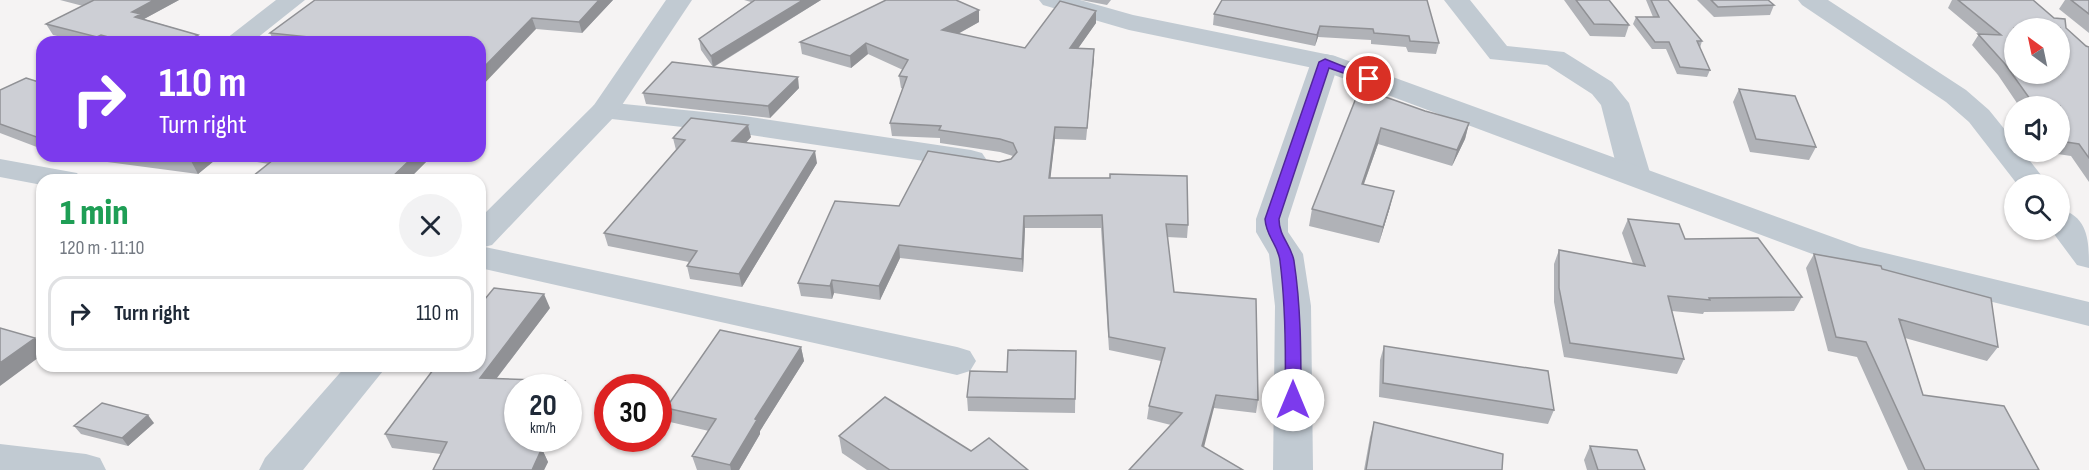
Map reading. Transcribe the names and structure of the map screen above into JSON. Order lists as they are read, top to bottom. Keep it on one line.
{"north":"top left","page":{"turn":["110 m","Turn right"],"heading":["1 min","120 m · 11:10"],"list":[{"name":"Turn right","value":"110 m"}],"speed":"20 km/h","limit":"30"}}
